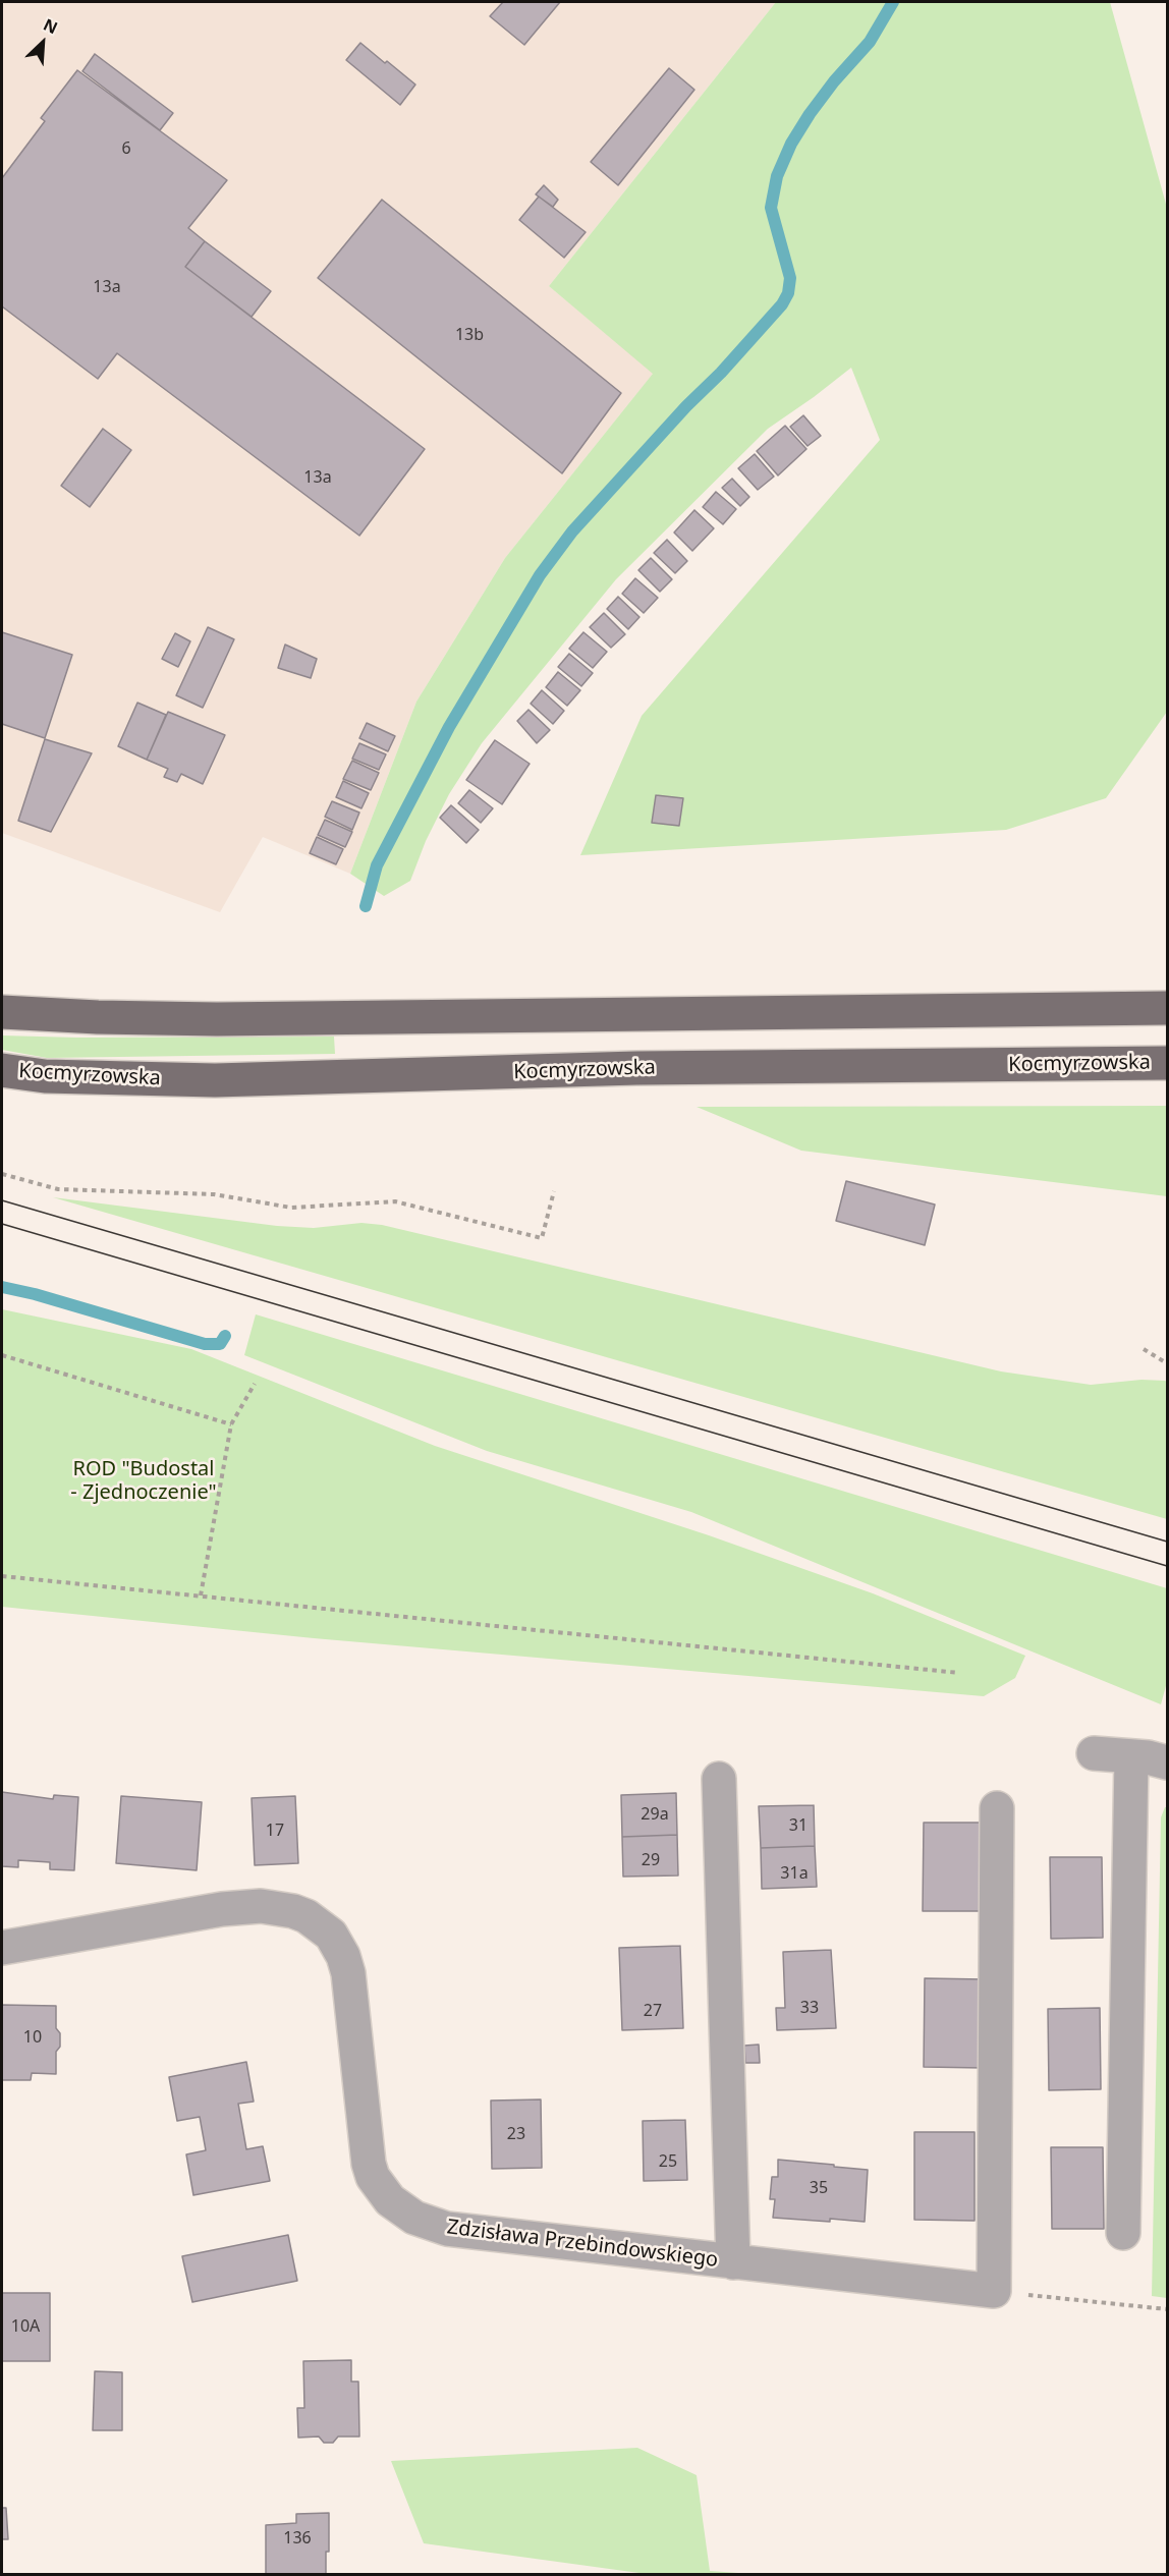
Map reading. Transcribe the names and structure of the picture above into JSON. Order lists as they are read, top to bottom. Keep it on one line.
{"streets":{"main road":["Kocmyrzowska"],"street":["Zdzisława Przebindowskiego"]},"parks":["ROD \"Budostal - Zjednoczenie\""],"house_numbers":["6","13a","13b","13a","29a","31","17","29","31a","33","27","10","23","25","35","10A","136"],"north":"top right"}
